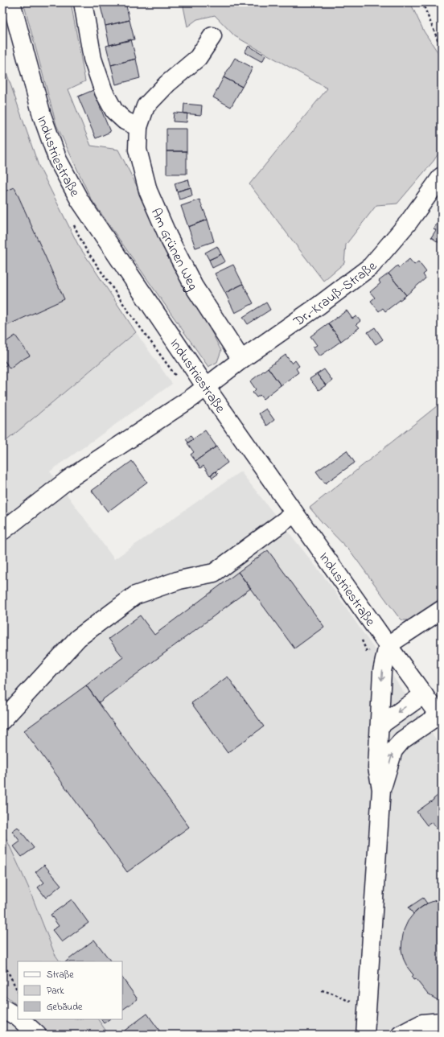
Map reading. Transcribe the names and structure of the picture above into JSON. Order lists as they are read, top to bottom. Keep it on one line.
{"streets":{"street":["Industriestraße","Am Grünen Weg","Dr.-Krauß-Straße"]},"crossings":[["Industriestraße","Dr.-Krauß-Straße"],["Am Grünen Weg","Dr.-Krauß-Straße"]],"legend":["Straße","Park","Gebäude"]}
